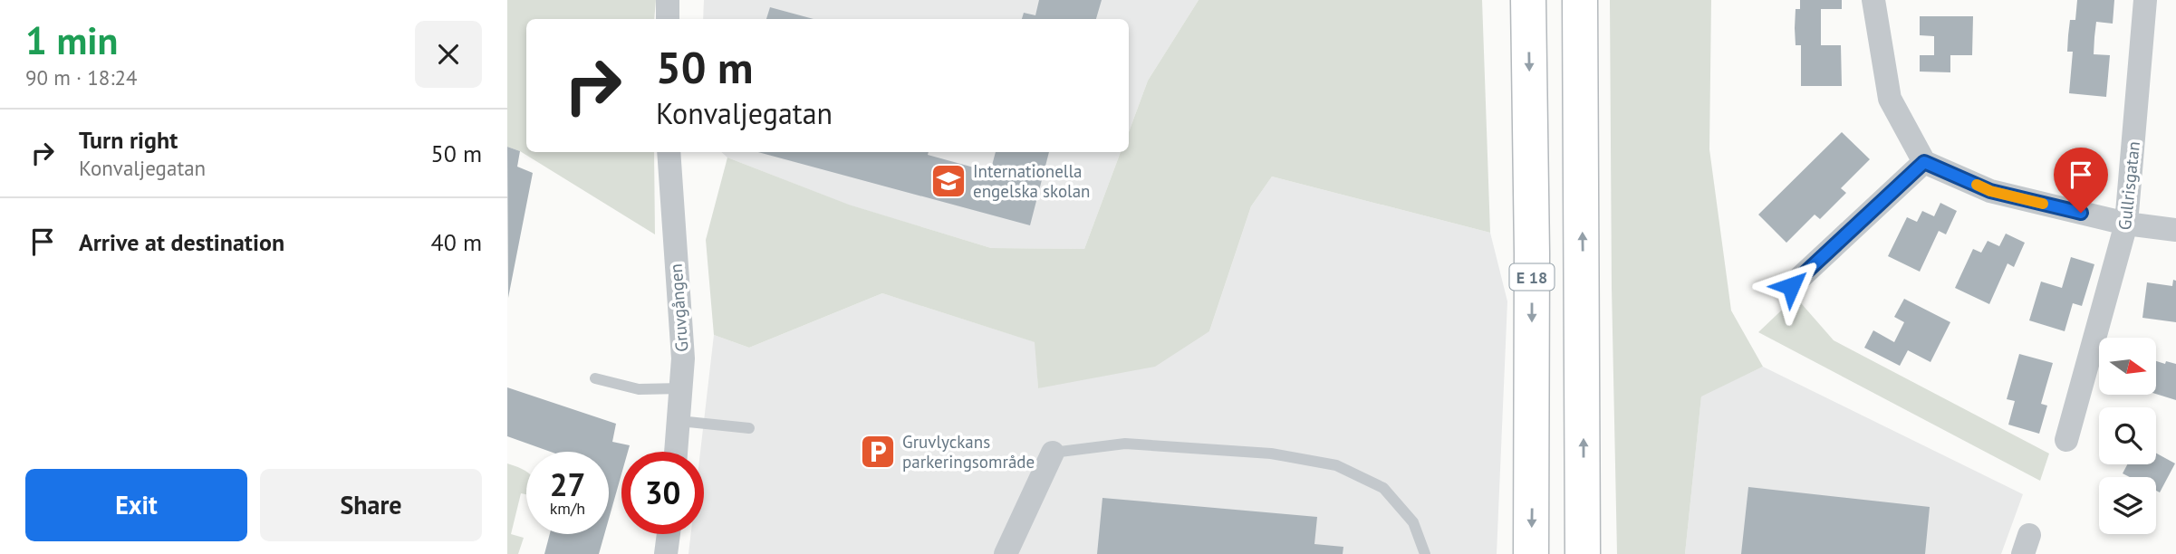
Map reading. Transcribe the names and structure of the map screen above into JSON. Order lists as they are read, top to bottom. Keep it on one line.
{"streets":{"highway":["E 18"],"street":["Gullrisgatan","Gruvgången"]},"places":{"school or university":["Internationella engelska skolan"],"parking":["Gruvlyckans parkeringsområde"]},"north":"right","page":{"heading":["1 min","90 m · 18:24"],"turn":["50 m","Konvaljegatan"],"list":[{"name":"Turn right","note":"Konvaljegatan","value":"50 m"},{"name":"Arrive at destination","value":"40 m"}],"speed":"27 km/h","limit":"30","buttons":["Exit","Share"]}}
